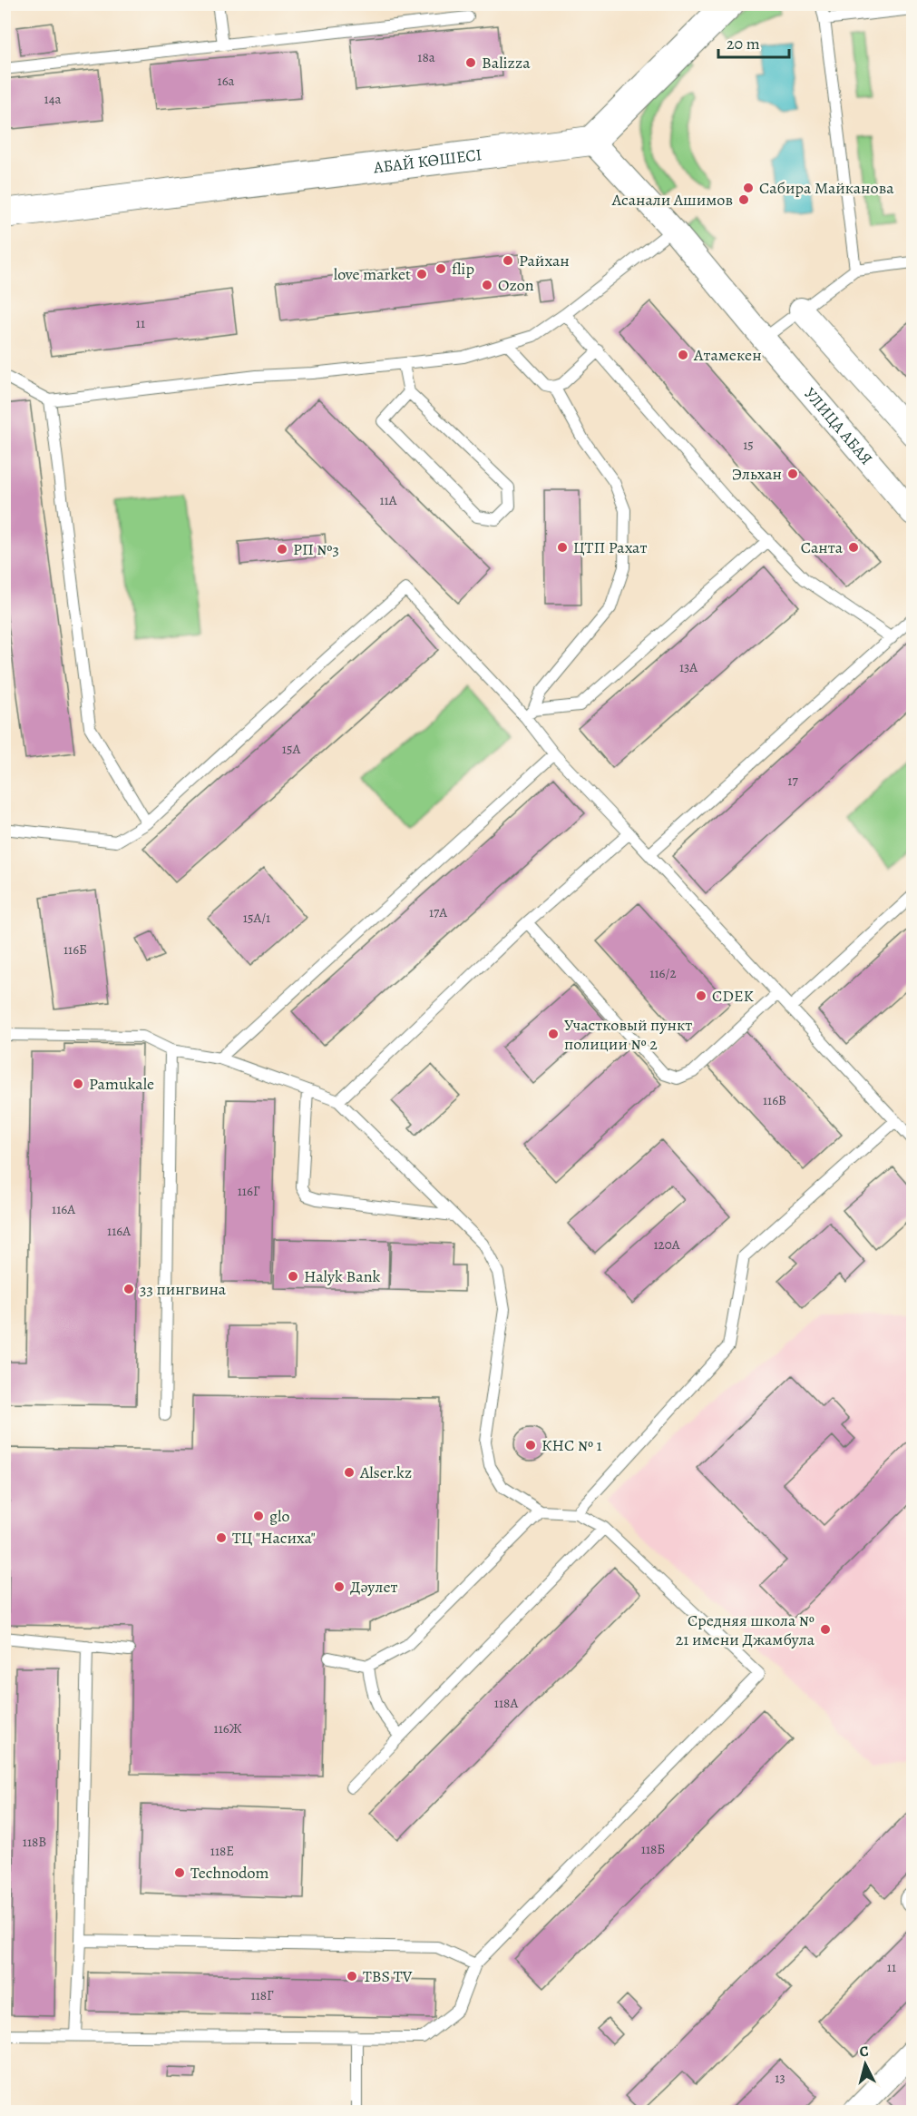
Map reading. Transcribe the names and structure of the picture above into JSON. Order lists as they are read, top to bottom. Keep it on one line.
{"streets":{"street":["АБАЙ КӨШЕСІ","УЛИЦА АБАЯ"]},"places":["Balizza","Сабира Майканова","Асанали Ашимов","Райхан","flip","love market","Ozon","Атамекен","Эльхан","ЦТП Рахат","Санта","РП №3","CDEK","Участковый пункт полиции № 2","Pamukale","Halyk Bank","33 пингвина","КНС № 1","Alser.kz","glo","ТЦ \"Насиха\"","Дәулет","Средняя школа № 21 имени Джамбула","Technodom","TBS TV"],"house_numbers":["18а","16а","14а","11","15","11А","13А","15А","17","17А","15А/1","116Б","116/2","116В","116Г","116А","116А","120А","118А","116Ж","118В","118Б","118Е","11","118Г","13"],"scale_bar":"20 m","north":"top"}
